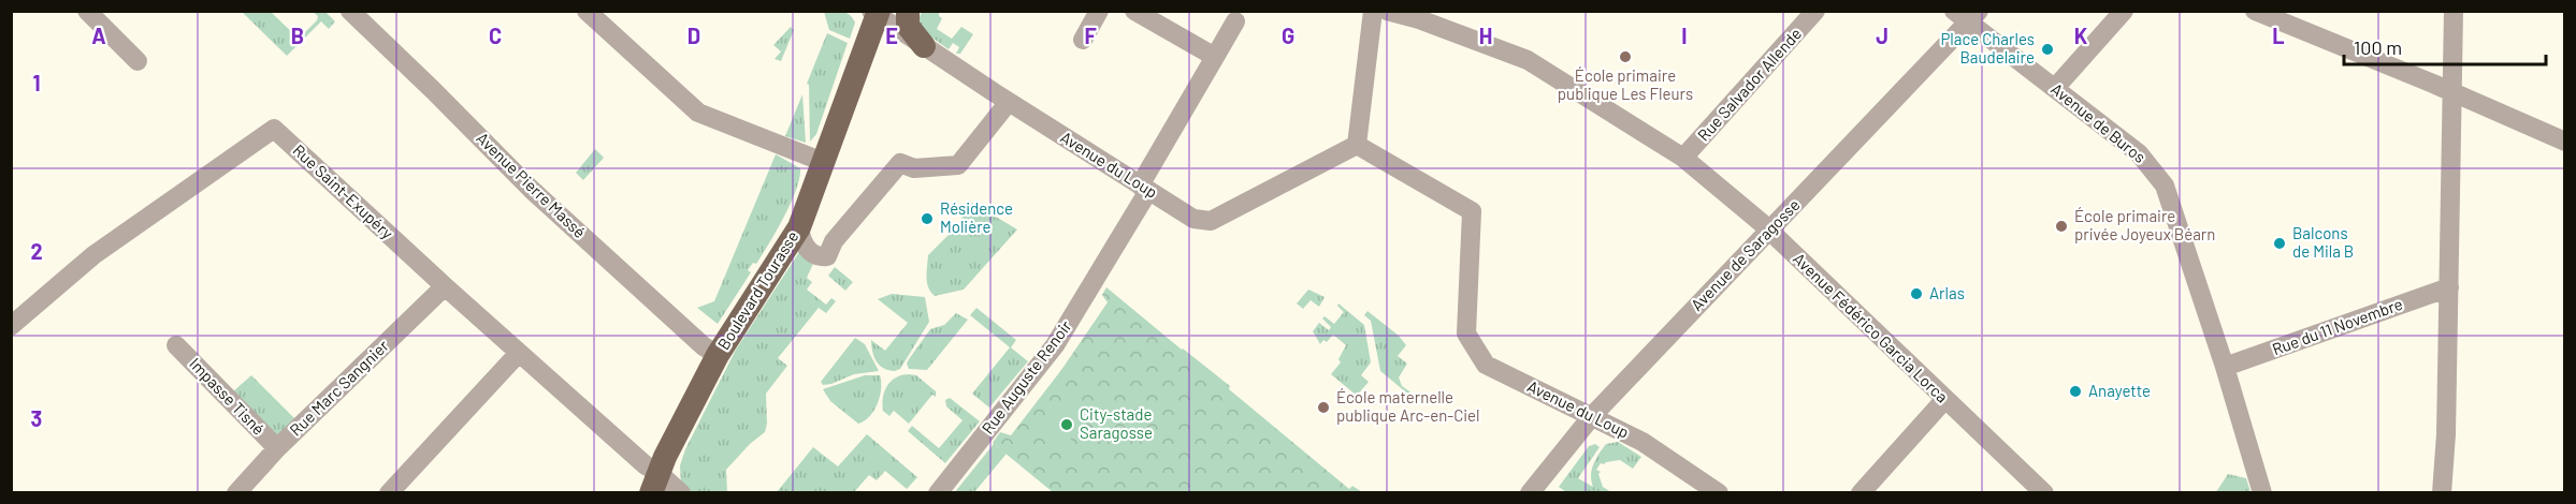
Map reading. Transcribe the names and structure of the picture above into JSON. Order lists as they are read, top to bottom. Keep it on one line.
{"streets":{"main road":["Boulevard Tourasse"],"street":["Rue Salvador Allende","Avenue de Buros","Avenue du Loup","Avenue Pierre Massé","Rue Saint-Exupéry","Avenue de Saragosse","Rue du 11 Novembre","Avenue Fédérico Garcia Lorca","Rue Auguste Renoir","Rue Marc Sangnier","Impasse Tisné"]},"crossings":[["Rue Salvador Allende","Avenue Fédérico Garcia Lorca"],["Avenue de Buros","Avenue de Saragosse"],["Avenue de Buros","Rue du 11 Novembre"],["Avenue du Loup","Avenue de Saragosse"],["Avenue du Loup","Boulevard Tourasse"],["Avenue du Loup","Rue Auguste Renoir"],["Avenue Pierre Massé","Boulevard Tourasse"],["Rue Saint-Exupéry","Boulevard Tourasse"],["Rue Saint-Exupéry","Rue Marc Sangnier"],["Avenue de Saragosse","Avenue Fédérico Garcia Lorca"],["Rue Marc Sangnier","Impasse Tisné"]],"places":["Place Charles Baudelaire","École primaire publique Les Fleurs","Résidence Molière","École primaire privée Joyeux Béarn","Balcons de Mila B","Arlas","Anayette","École maternelle publique Arc-en-Ciel","City-stade Saragosse"],"scale_bar":"100 m","grid":{"columns":["A","B","C","D","E","F","G","H","I","J","K","L"],"rows":["1","2","3"]}}
